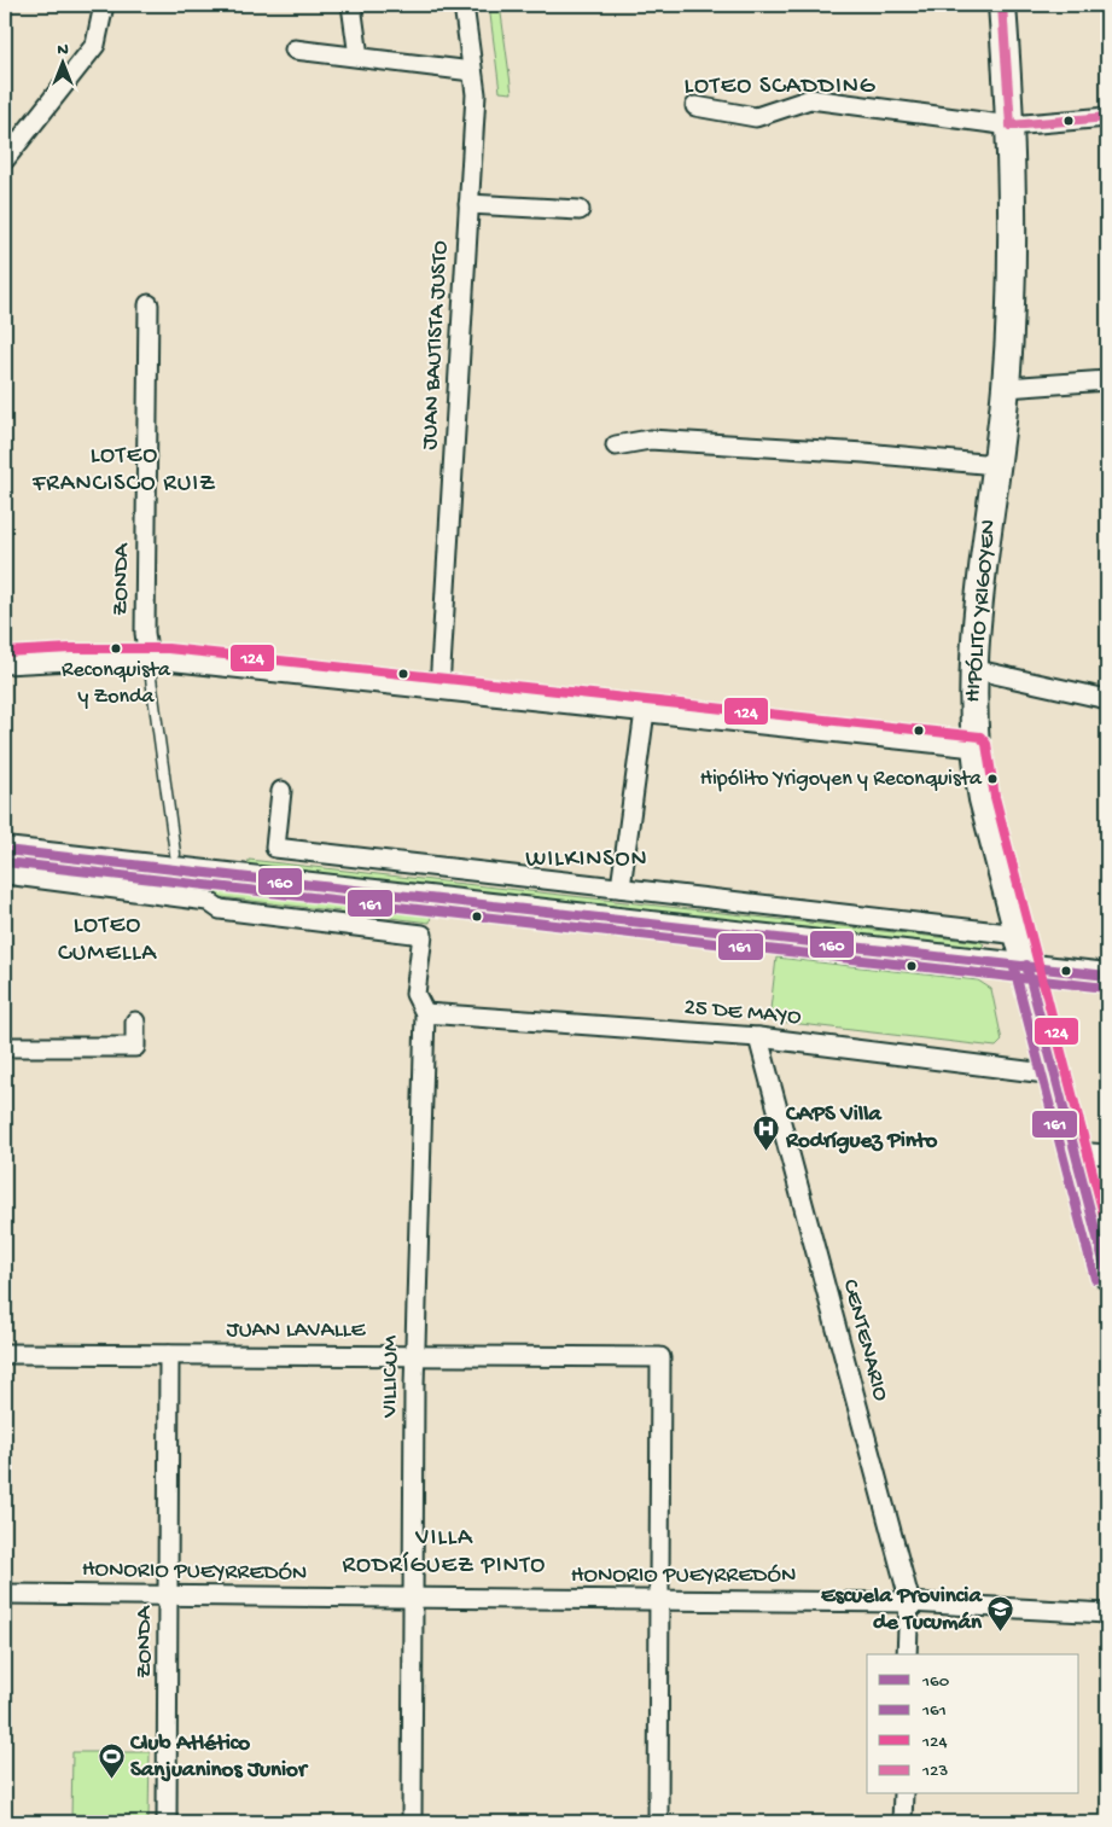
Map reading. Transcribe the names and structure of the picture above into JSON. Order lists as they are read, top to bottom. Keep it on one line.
{"streets":{"main road":["HIPÓLITO YRIGOYEN"],"street":["JUAN BAUTISTA JUSTO","ZONDA","25 DE MAYO","JUAN LAVALLE","CENTENARIO","VILLICUM","HONORIO PUEYRREDÓN"]},"crossings":[["ZONDA","JUAN LAVALLE"],["ZONDA","HONORIO PUEYRREDÓN"],["HIPÓLITO YRIGOYEN","25 DE MAYO"],["25 DE MAYO","CENTENARIO"],["25 DE MAYO","VILLICUM"],["JUAN LAVALLE","VILLICUM"],["JUAN LAVALLE","HONORIO PUEYRREDÓN"],["CENTENARIO","HONORIO PUEYRREDÓN"],["VILLICUM","HONORIO PUEYRREDÓN"]],"districts":["LOTEO SCADDING","LOTEO FRANCISCO RUIZ","WILKINSON","LOTEO CUMELLA","VILLA RODRÍGUEZ PINTO"],"places":{"other":["Reconquista y Zonda","Hipólito Yrigoyen y Reconquista"],"hospital":["CAPS Villa Rodríguez Pinto"],"school or university":["Escuela Provincia de Tucumán"],"sports":["Club Atlético Sanjuaninos Junior"]},"lines":["transit line 123","transit line 124","transit line 160","transit line 161"],"legend":["160","161","124","123"],"north":"top"}
